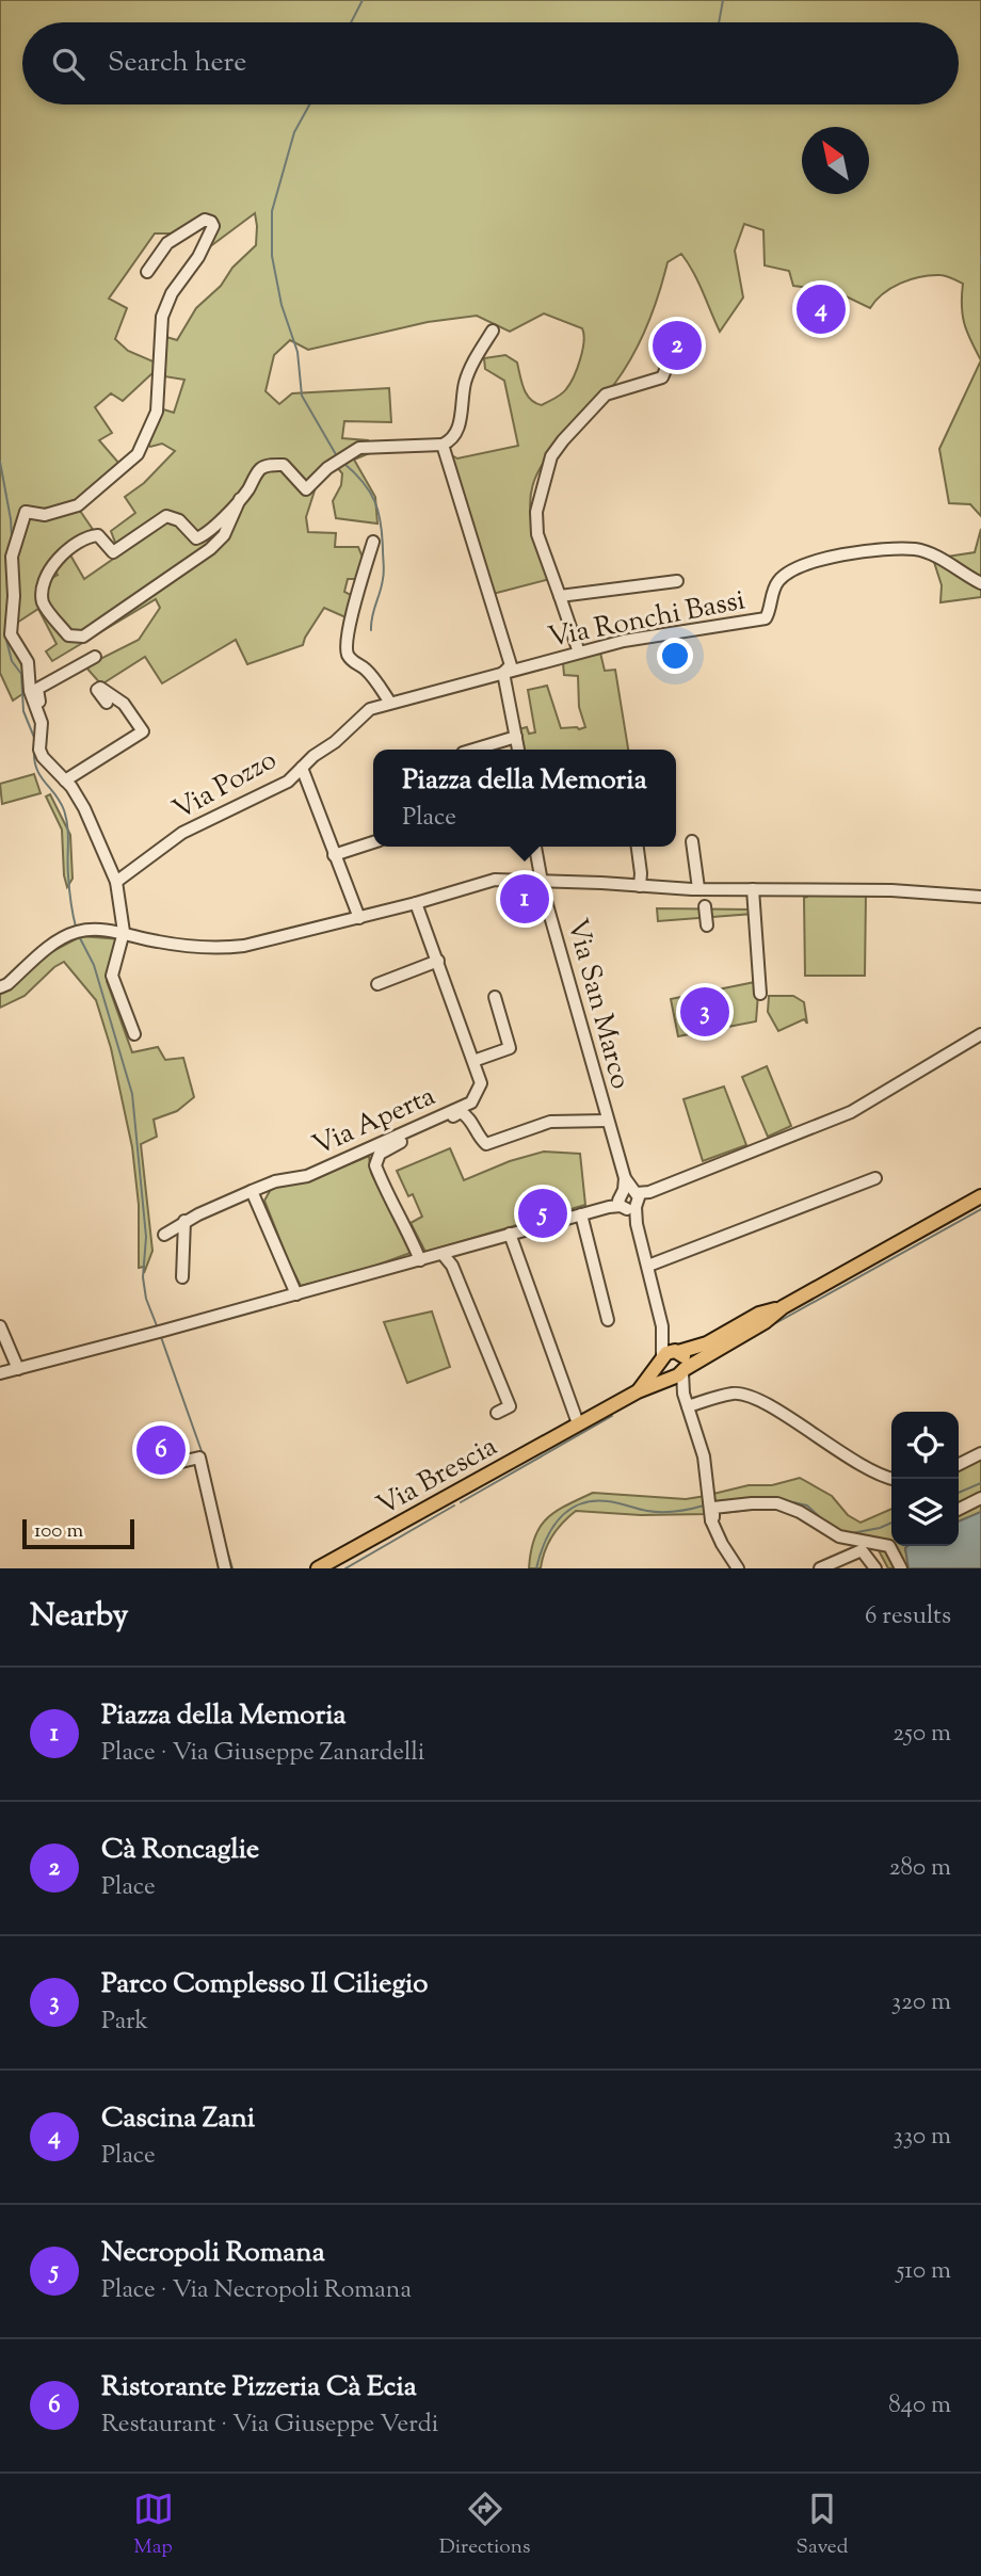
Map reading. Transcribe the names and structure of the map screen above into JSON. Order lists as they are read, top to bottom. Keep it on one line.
{"streets":{"main road":["Via Brescia"],"street":["Via Ronchi Bassi","Via Pozzo","Via San Marco","Via Aperta"]},"crossings":[["Via Ronchi Bassi","Via Pozzo"],["Via San Marco","Via Aperta"],["Via San Marco","Via Brescia"]],"scale_bar":"100 m","north":"top left","page":{"search":"Search here","pins":["4","2","1","3","5","6"],"popup":["Piazza della Memoria","Place"],"scale":"100 m","heading":["Nearby","6 results"],"list":[{"mark":"1","name":"Piazza della Memoria","note":"Place · Via Giuseppe Zanardelli","value":"250 m"},{"mark":"2","name":"Cà Roncaglie","note":"Place","value":"280 m"},{"mark":"3","name":"Parco Complesso Il Ciliegio","note":"Park","value":"320 m"},{"mark":"4","name":"Cascina Zani","note":"Place","value":"330 m"},{"mark":"5","name":"Necropoli Romana","note":"Place · Via Necropoli Romana","value":"510 m"},{"mark":"6","name":"Ristorante Pizzeria Cà Ecia","note":"Restaurant · Via Giuseppe Verdi","value":"840 m"}],"nav":["Map","Directions","Saved"]}}
